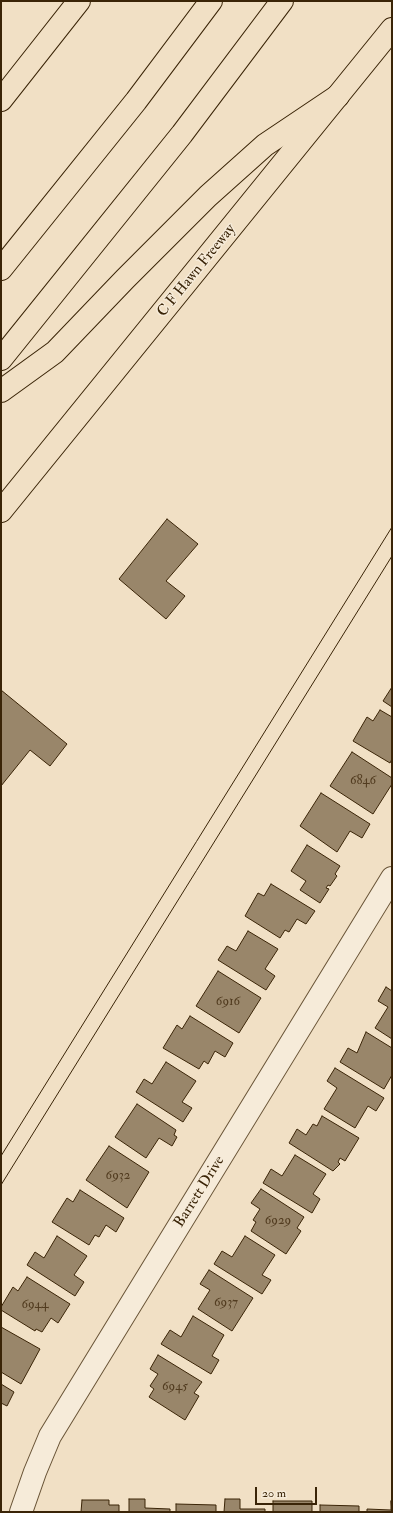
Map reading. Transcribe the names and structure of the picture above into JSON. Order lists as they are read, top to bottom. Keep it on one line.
{"streets":{"main road":["C F Hawn Freeway"],"street":["Barrett Drive"]},"house_numbers":["6846","6916","6932","6929","6937","6944","6945"],"scale_bar":"20 m"}
